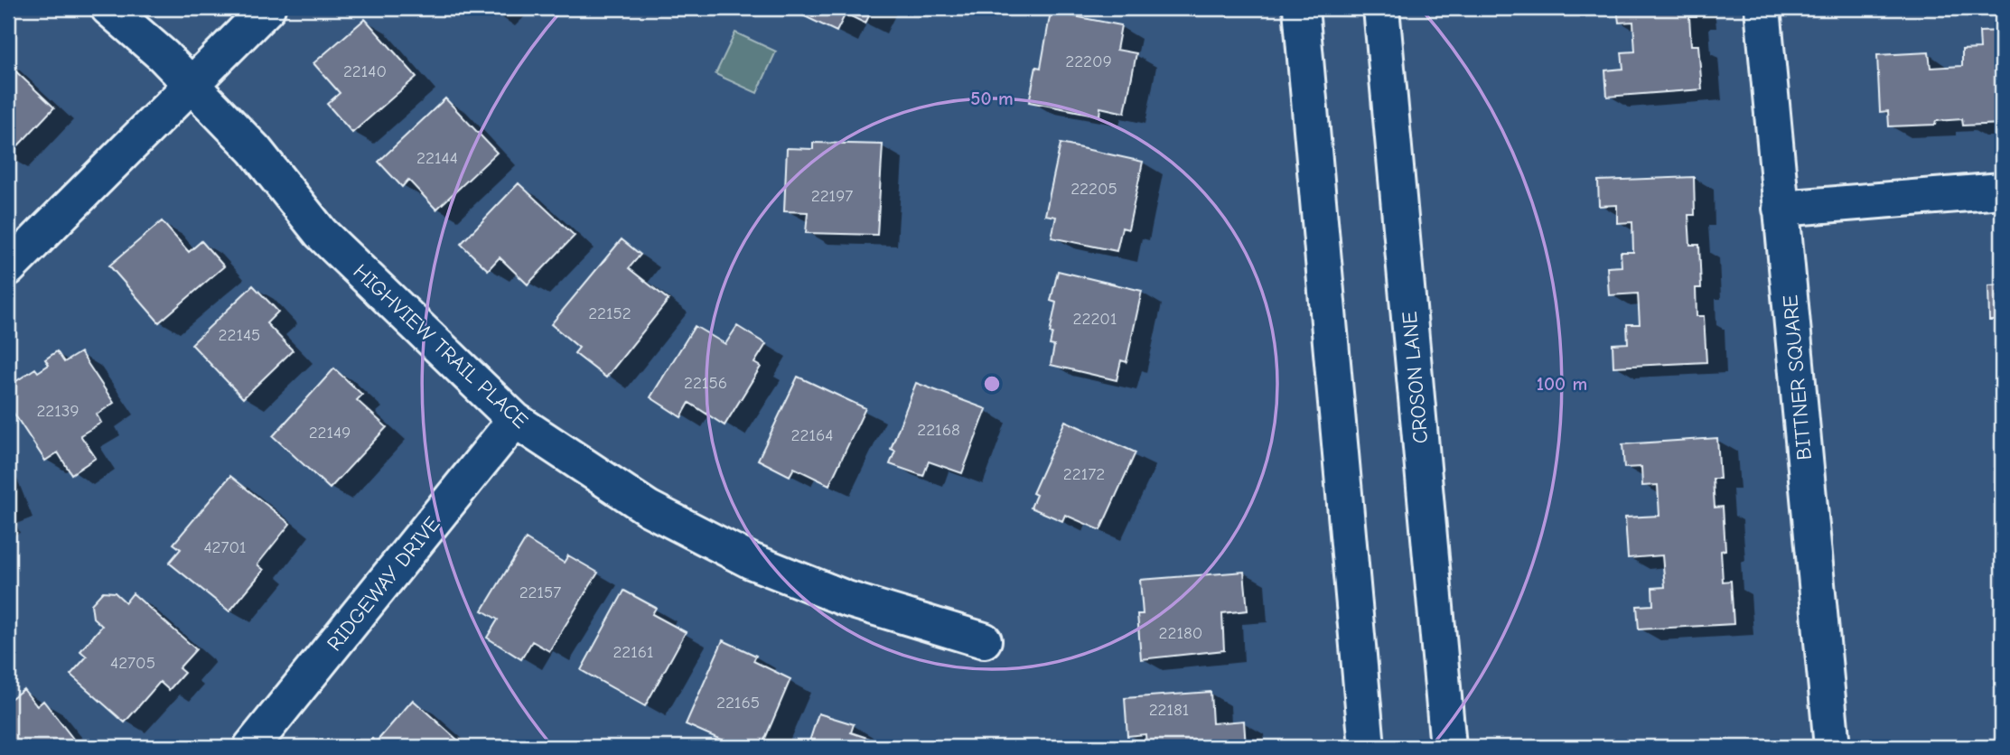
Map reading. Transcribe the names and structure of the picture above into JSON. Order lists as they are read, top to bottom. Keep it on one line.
{"streets":{"street":["HIGHVIEW TRAIL PLACE","CROSON LANE","BITTNER SQUARE","RIDGEWAY DRIVE"]},"crossings":[["HIGHVIEW TRAIL PLACE","RIDGEWAY DRIVE"]],"house_numbers":["22209","22140","22144","22205","22197","22152","22201","22145","22156","22139","22168","22149","22164","22172","42701","22157","22180","22161","42705","22165","22181"],"rings":["50 m","100 m"]}
